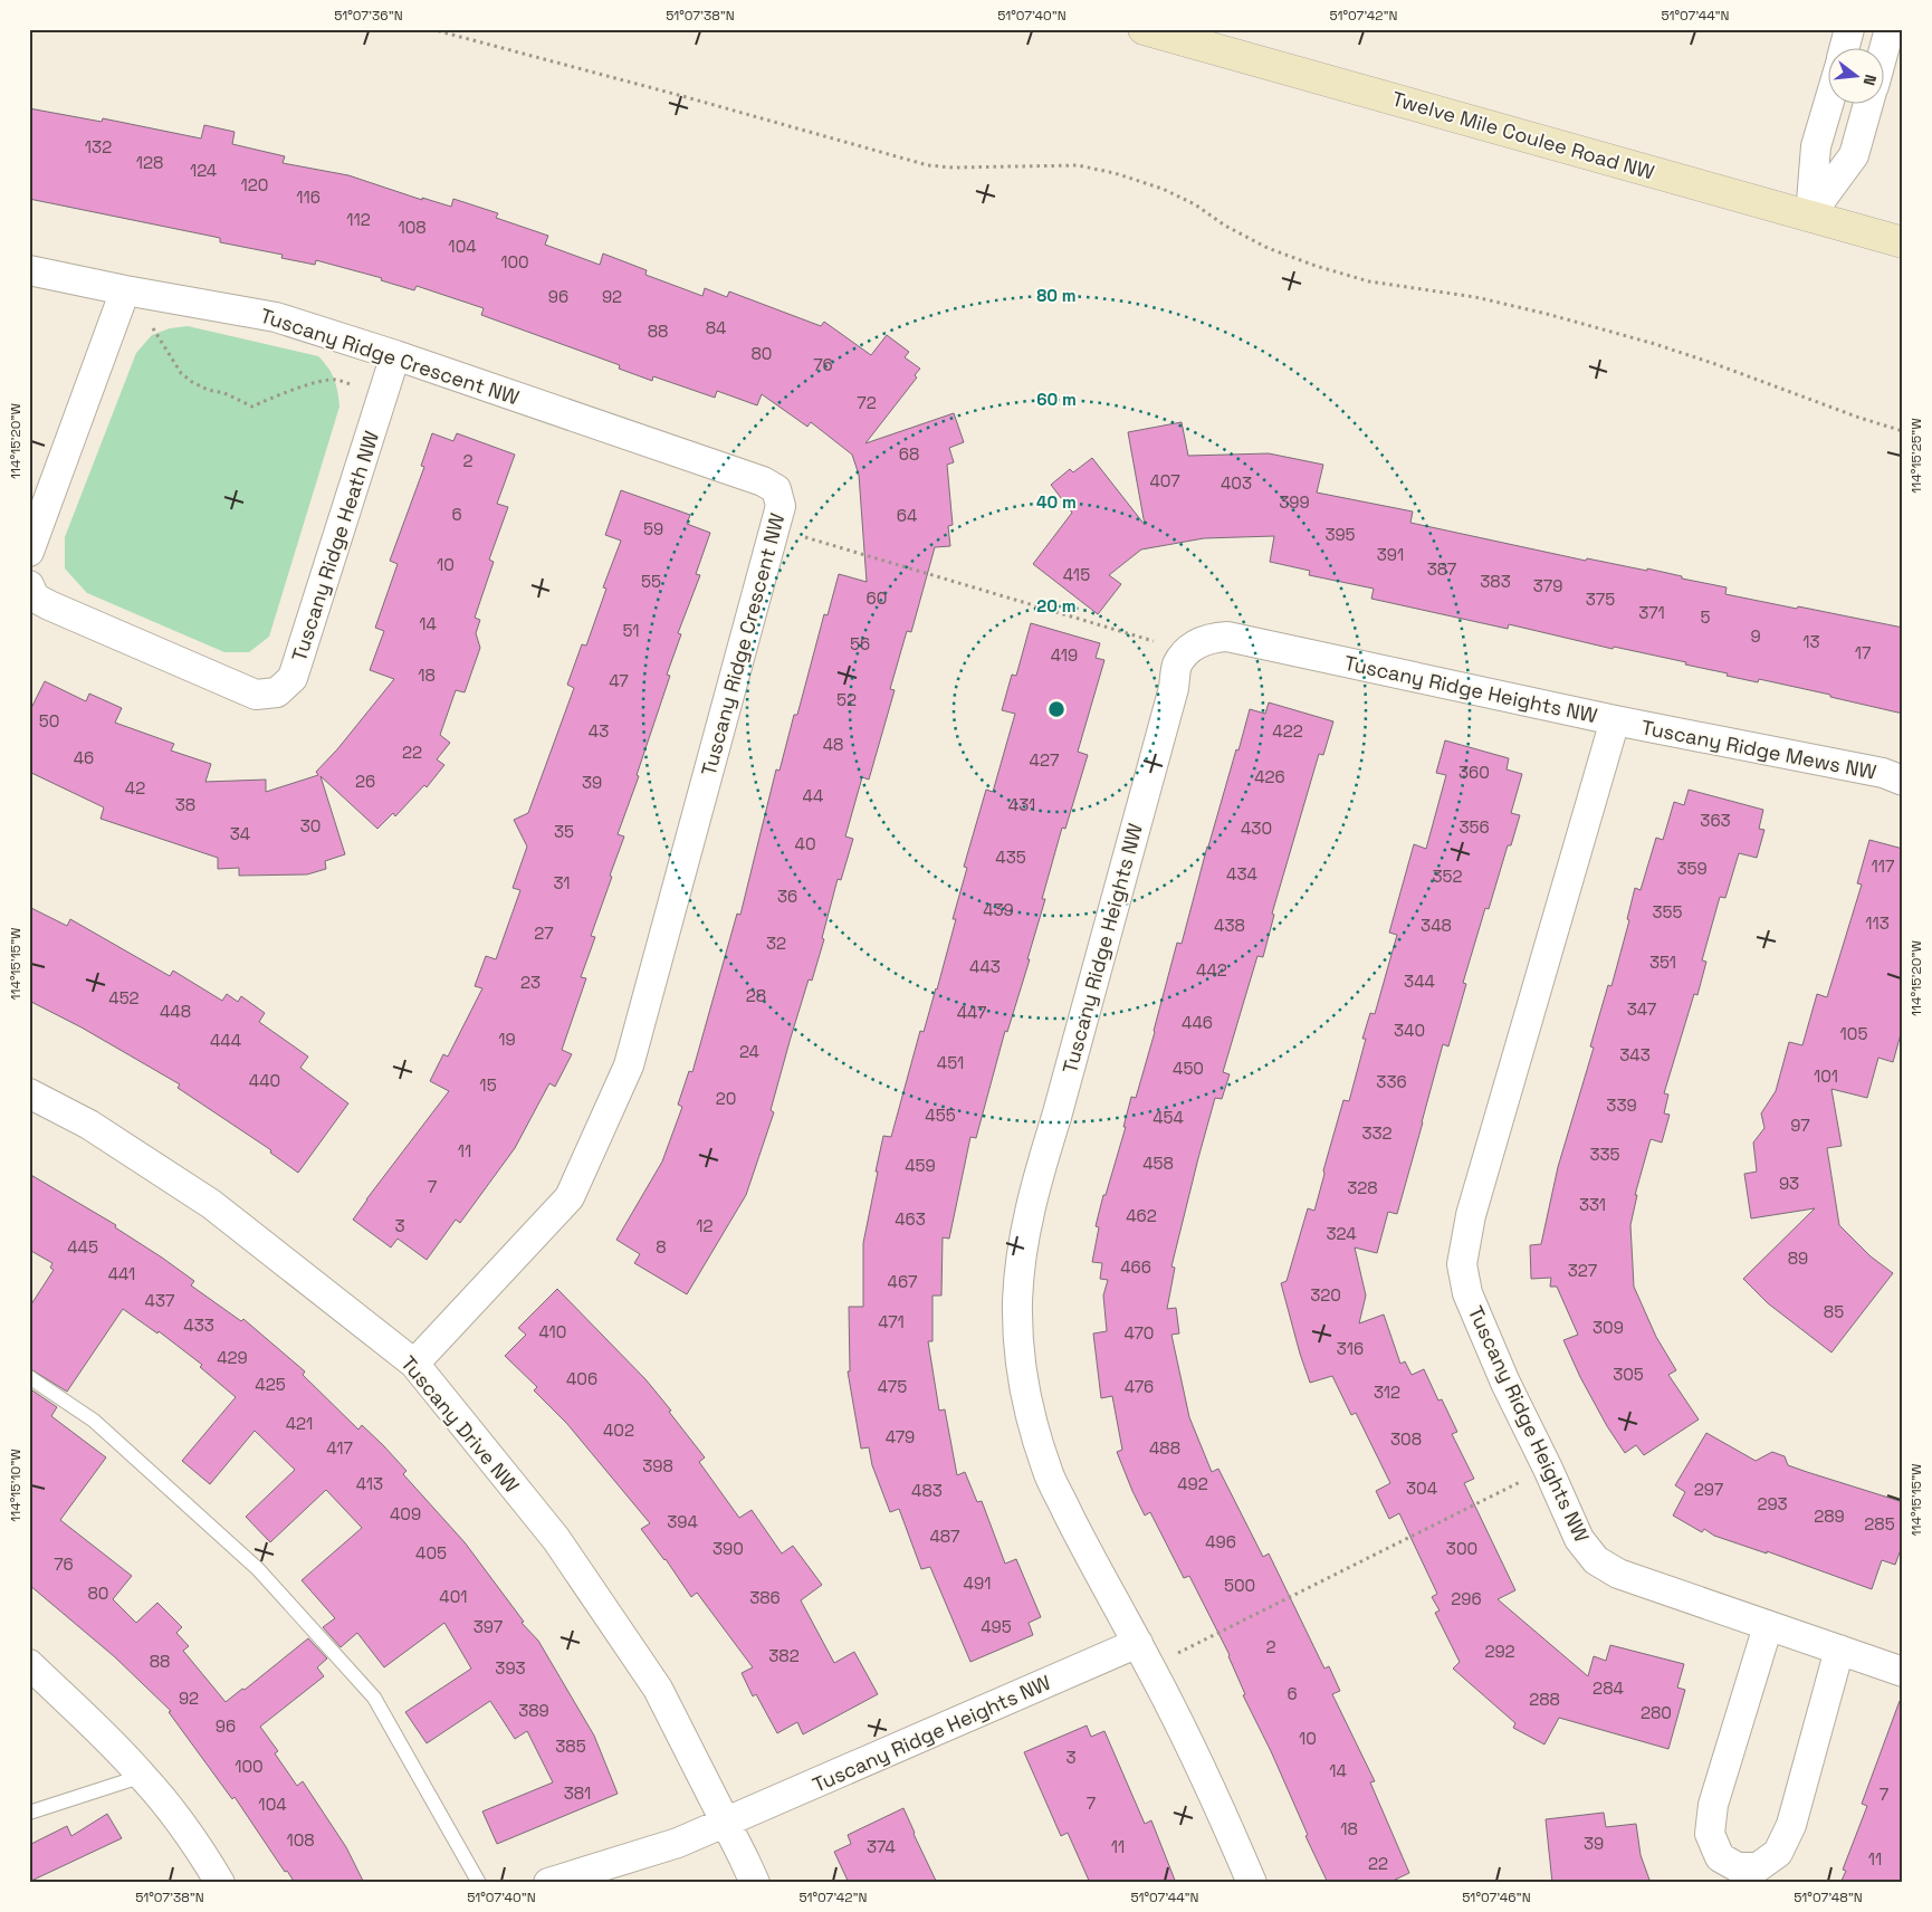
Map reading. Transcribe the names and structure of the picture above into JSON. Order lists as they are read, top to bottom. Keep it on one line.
{"streets":{"street":["Twelve Mile Coulee Road NW","Tuscany Ridge Crescent NW","Tuscany Ridge Heath NW","Tuscany Ridge Heights NW","Tuscany Ridge Mews NW","Tuscany Drive NW"]},"crossings":[["Tuscany Ridge Crescent NW","Tuscany Ridge Heath NW"],["Tuscany Ridge Crescent NW","Tuscany Drive NW"],["Tuscany Ridge Heights NW","Tuscany Ridge Mews NW"],["Tuscany Ridge Heights NW","Tuscany Drive NW"]],"house_numbers":["132","128","124","120","116","112","108","104","100","96","92","84","88","80","76","72","68","2","407","403","399","6","64","59","395","391","10","387","415","55","383","379","60","375","371","5","14","51","9","13","56","17","419","18","47","52","50","43","422","48","22","46","427","360","426","26","39","42","44","38","431","363","30","356","430","35","34","40","435","117","359","434","352","31","36","439","355","113","438","348","27","32","351","443","442","344","23","28","452","347","448","447","446","340","105","19","444","24","343","451","450","101","440","336","15","20","339","455","454","97","332","11","335","458","459","93","7","328","331","462","463","3","12","324","445","8","89","466","327","441","467","320","437","85","471","433","309","410","470","316","429","305","406","425","475","476","312","421","402","479","308","417","488","398","413","492","304","297","483","293","409","289","394","285","487","496","390","300","405","76","491","500","80","401","386","296","397","495","2","292","382","88","393","284","6","92","288","389","280","96","10","385","3","100","14","381","7","7","104","18","108","39","374","11","11","22"],"north":"right","coordinates":["51°07'36\"N","51°07'38\"N","51°07'40\"N","51°07'42\"N","51°07'44\"N","114°15'20\"W","114°15'25\"W","114°15'15\"W","114°15'10\"W","51°07'46\"N","51°07'48\"N"],"rings":["80 m","60 m","40 m","20 m"]}
